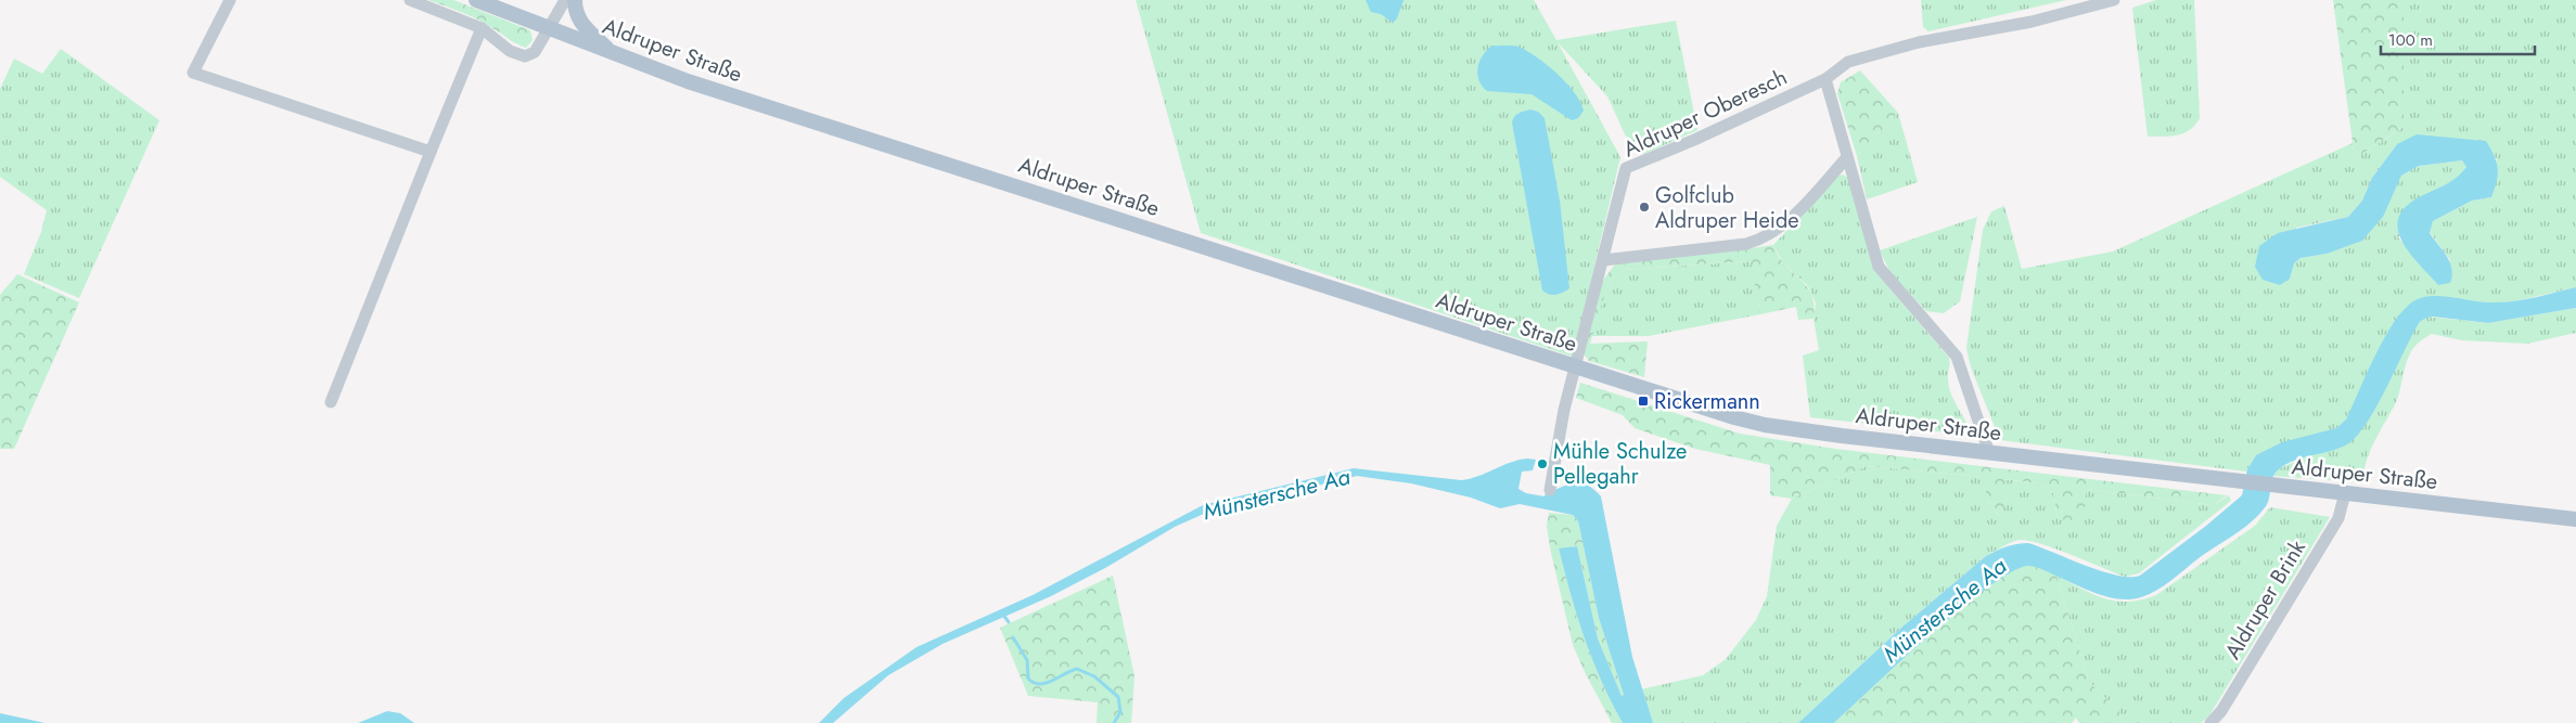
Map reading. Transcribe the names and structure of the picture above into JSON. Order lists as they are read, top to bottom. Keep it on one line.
{"streets":{"main road":["Aldruper Straße"],"street":["Aldruper Oberesch","Aldruper Brink"]},"crossings":[["Aldruper Straße","Aldruper Oberesch"],["Aldruper Straße","Aldruper Brink"]],"water":["Münstersche Aa"],"places":{"other":["Golfclub Aldruper Heide","Mühle Schulze Pellegahr"],"transit":["Rickermann"]},"scale_bar":"100 m"}
